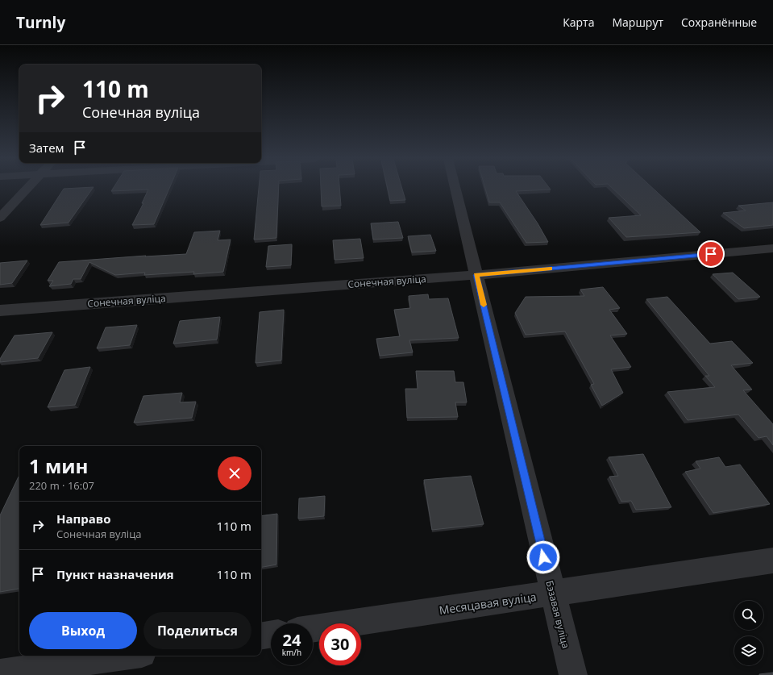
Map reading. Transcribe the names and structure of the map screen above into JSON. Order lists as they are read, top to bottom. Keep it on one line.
{"streets":{"street":["Сонечная вуліца","Месяцавая вуліца","Бэзавая вуліца"]},"crossings":[["Сонечная вуліца","Бэзавая вуліца"],["Месяцавая вуліца","Бэзавая вуліца"]],"page":{"header":"Turnly","nav":["Карта","Маршрут","Сохранённые"],"turn":["110 m","Сонечная вуліца"],"then":"Затем","heading":["1 мин","220 m · 16:07"],"list":[{"name":"Направо","note":"Сонечная вуліца","value":"110 m"},{"name":"Пункт назначения","value":"110 m"}],"buttons":["Выход","Поделиться"],"speed":"24 km/h","limit":"30"}}
